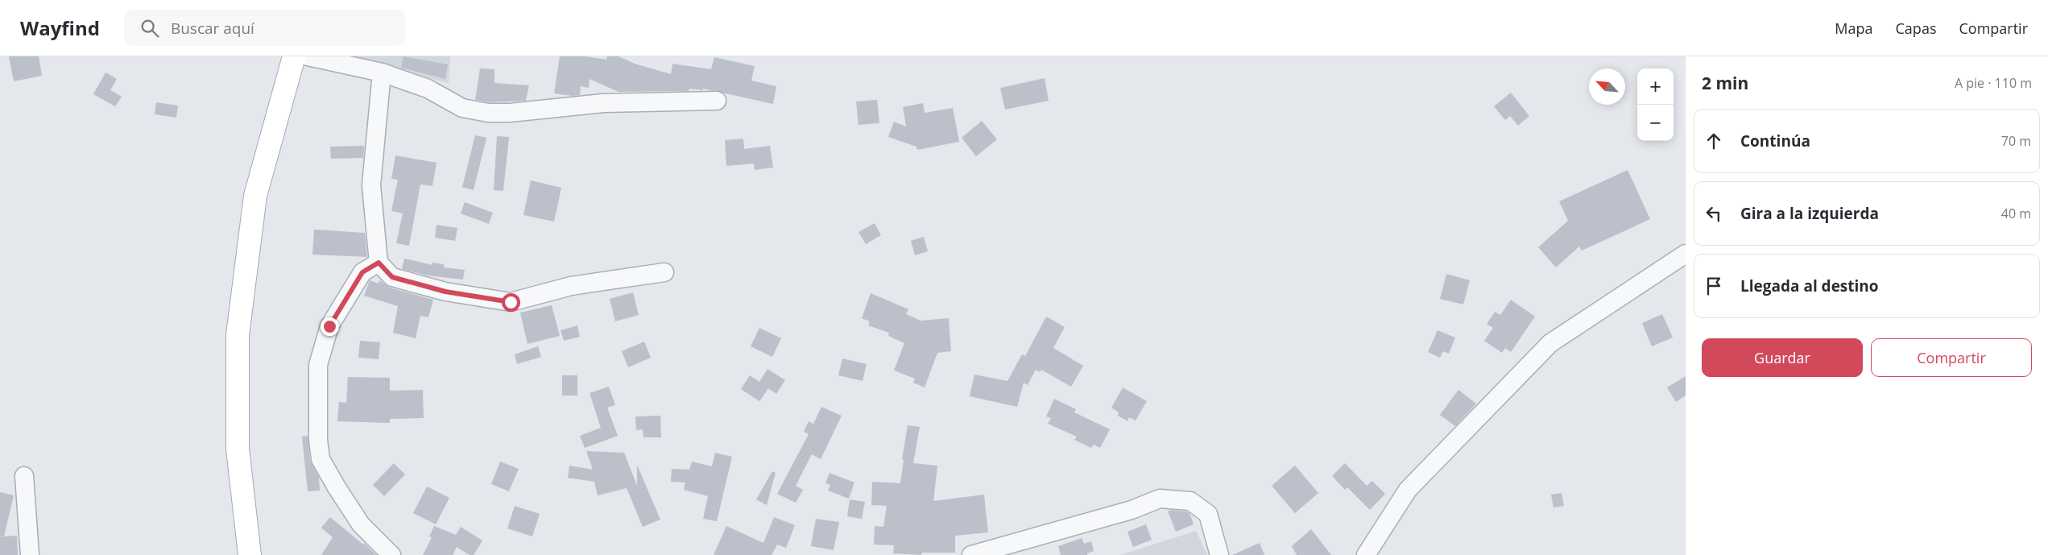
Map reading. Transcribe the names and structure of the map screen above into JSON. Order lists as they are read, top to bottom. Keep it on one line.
{"north":"top left","page":{"header":"Wayfind","search":"Buscar aquí","nav":["Mapa","Capas","Compartir"],"heading":["2 min","A pie · 110 m"],"map_buttons":["+","−"],"list":[["Continúa","70 m"],["Gira a la izquierda","40 m"],"Llegada al destino"],"buttons":["Guardar","Compartir"]}}
